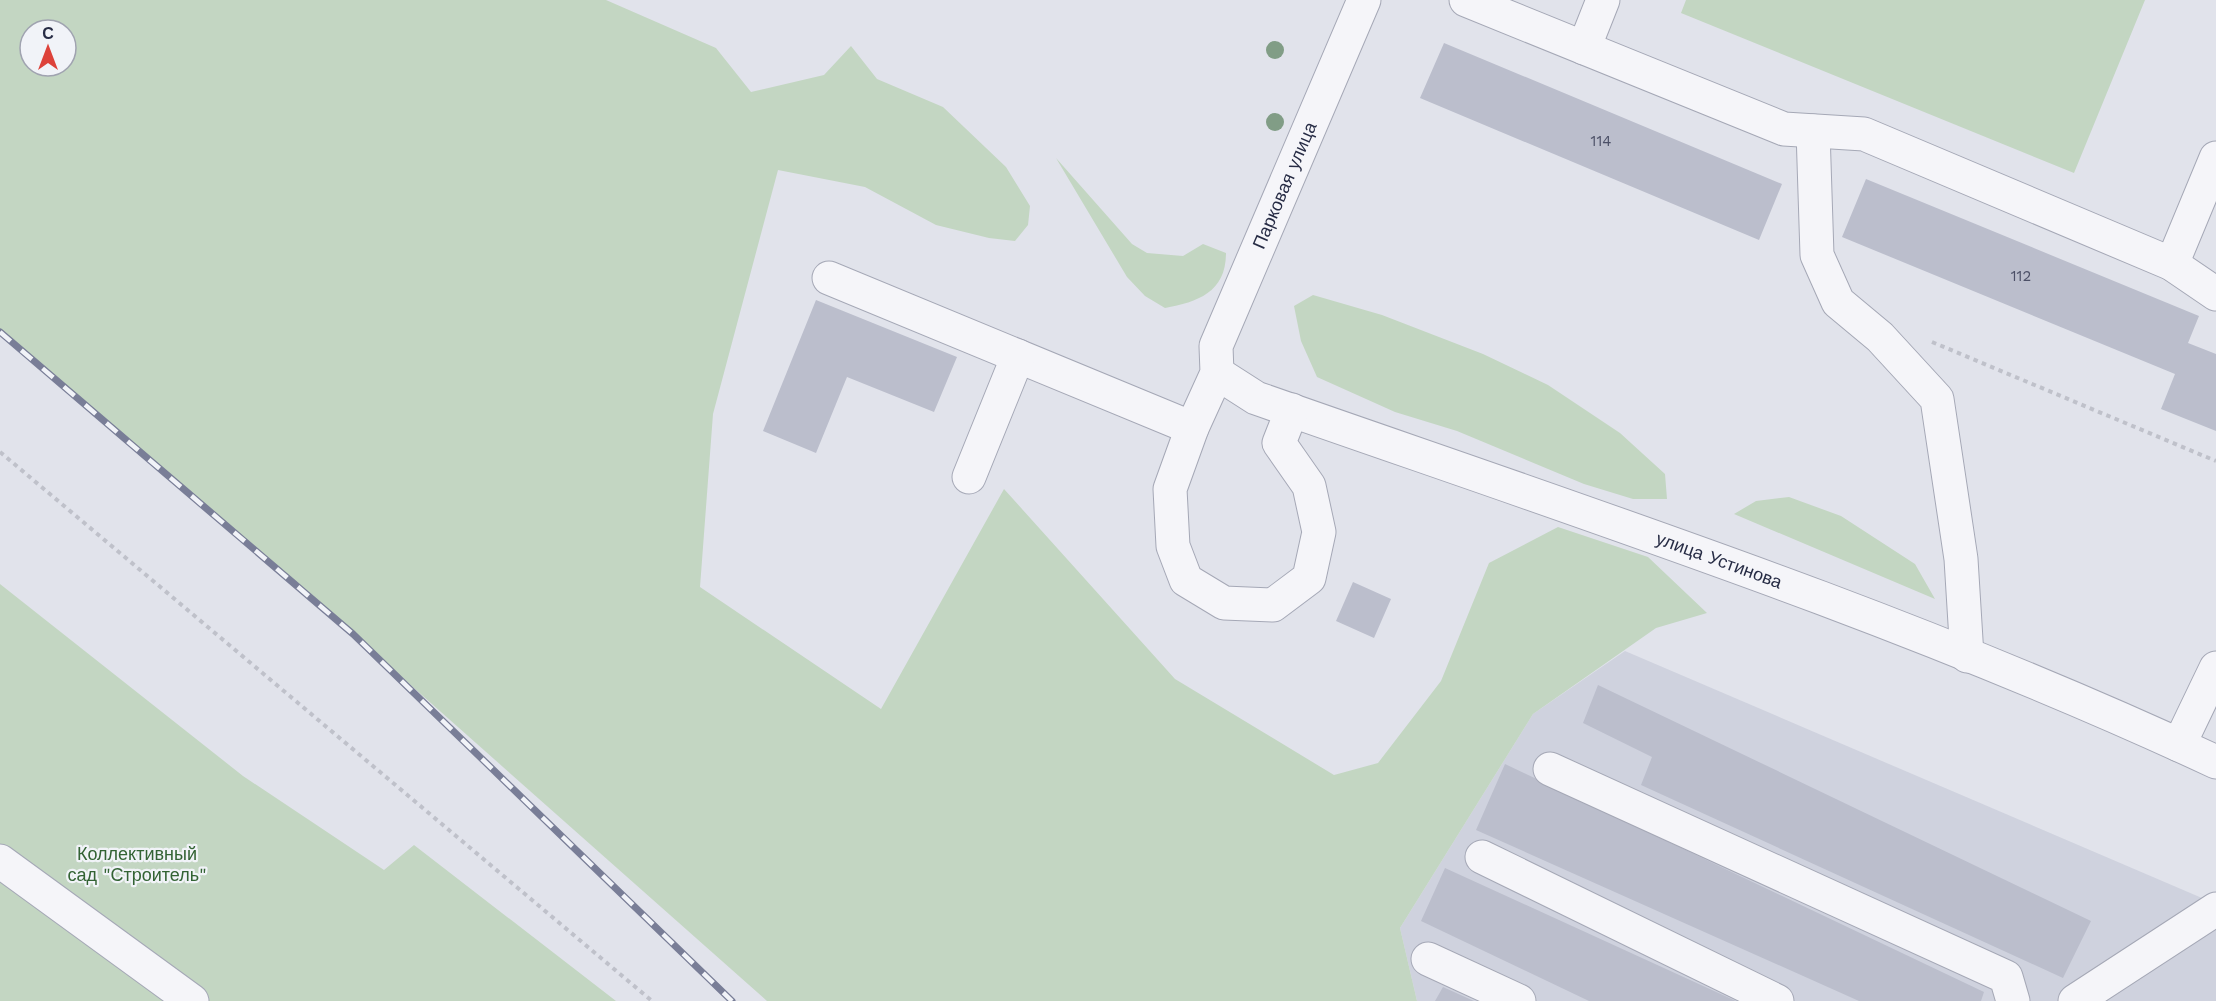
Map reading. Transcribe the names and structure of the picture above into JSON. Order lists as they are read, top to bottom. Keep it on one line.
{"streets":{"street":["Парковая улица","улица Устинова"]},"crossings":[["Парковая улица","улица Устинова"]],"parks":["Коллективный сад \"Строитель\""],"house_numbers":["114","112"],"north":"top"}
